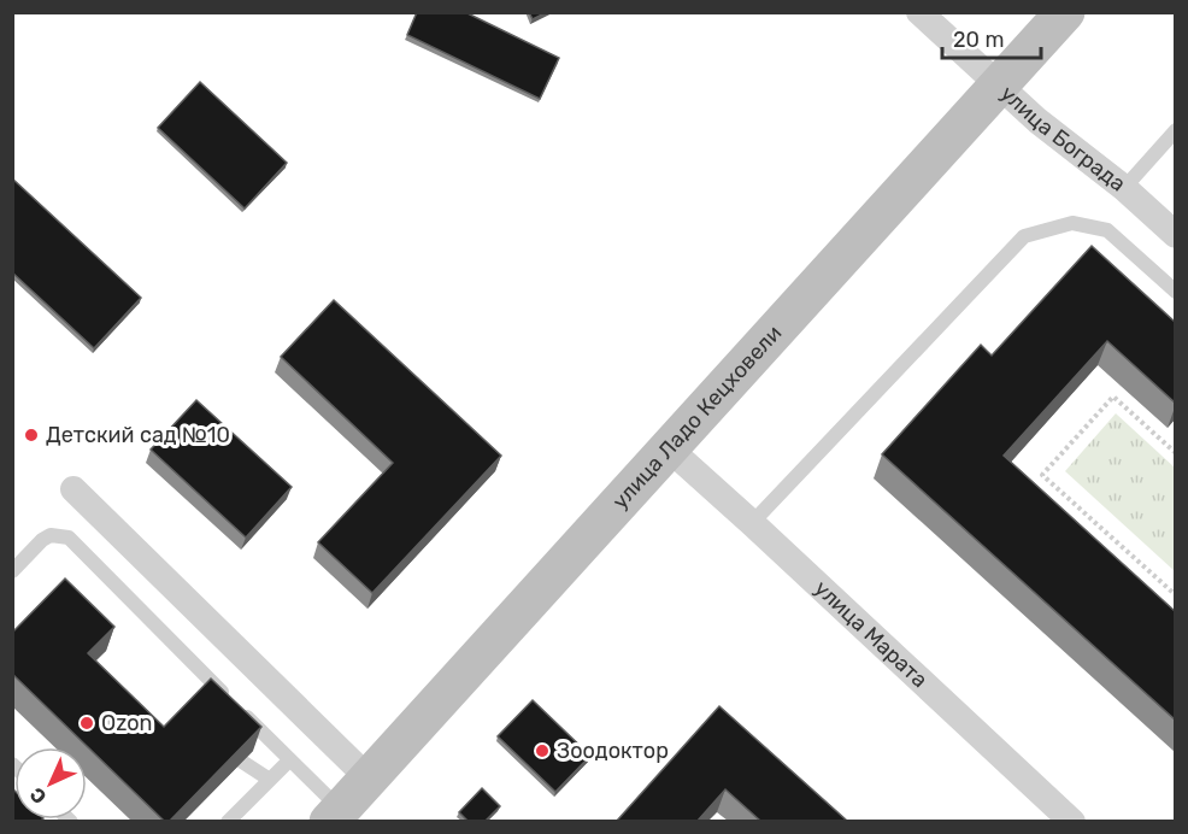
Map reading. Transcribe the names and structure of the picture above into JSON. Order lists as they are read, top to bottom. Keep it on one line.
{"streets":{"main road":["улица Ладо Кецховели"],"street":["улица Бограда","улица Марата"]},"crossings":[["улица Бограда","улица Ладо Кецховели"],["улица Ладо Кецховели","улица Марата"]],"places":["Детский сад №10","Ozon","Зоодоктор"],"scale_bar":"20 m","north":"bottom left"}
